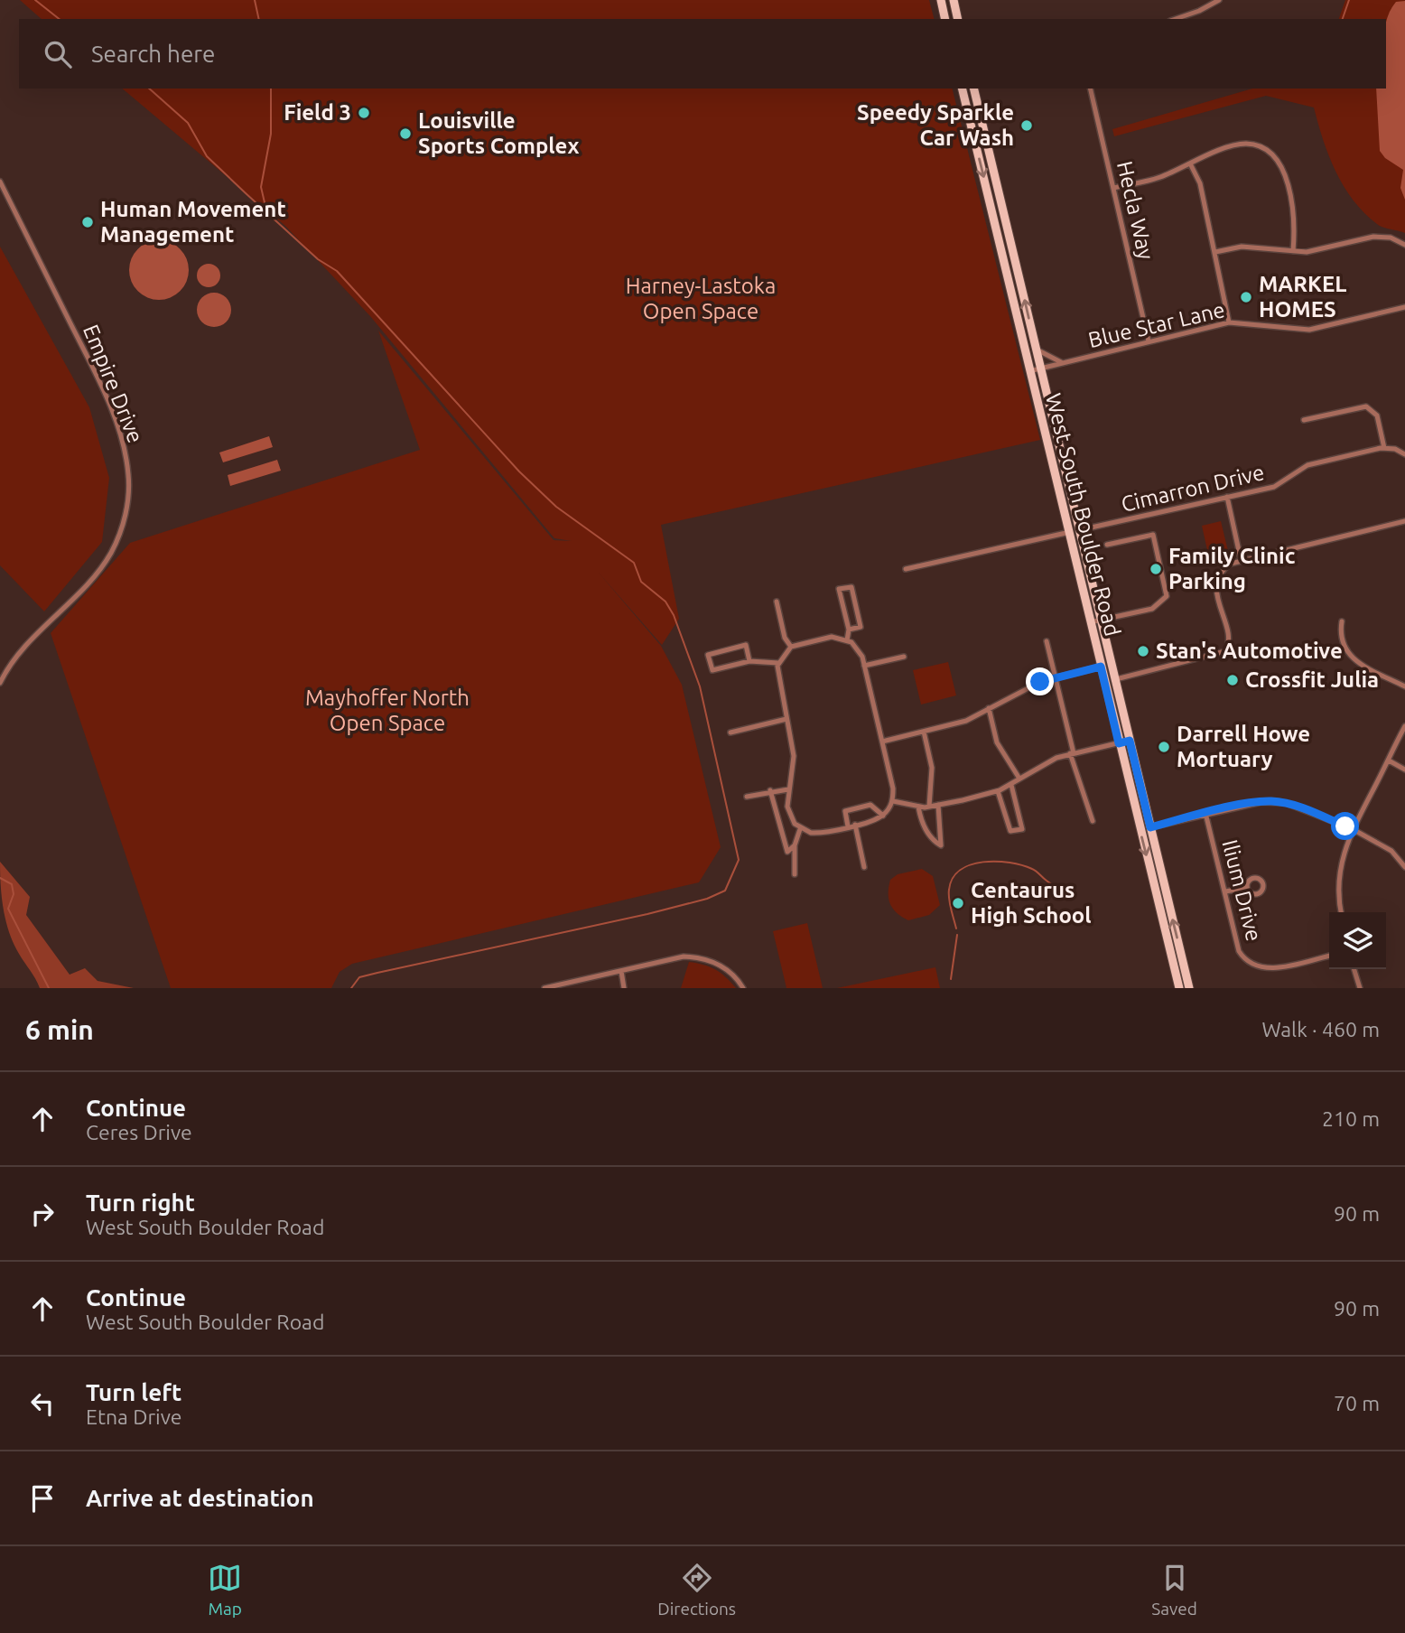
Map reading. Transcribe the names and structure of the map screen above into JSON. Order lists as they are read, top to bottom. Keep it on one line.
{"streets":{"main road":["West South Boulder Road"],"street":["Hecla Way","Blue Star Lane","Empire Drive","Cimarron Drive","Ilium Drive"]},"crossings":[["Hecla Way","Blue Star Lane"],["Blue Star Lane","West South Boulder Road"],["Cimarron Drive","West South Boulder Road"]],"parks":["Harney-Lastoka Open Space","Mayhoffer North Open Space"],"places":["Field 3","Speedy Sparkle Car Wash","Louisville Sports Complex","Human Movement Management","MARKEL HOMES","Family Clinic Parking","Stan's Automotive","Crossfit Julia","Darrell Howe Mortuary","Centaurus High School"],"page":{"search":"Search here","heading":["6 min","Walk · 460 m"],"list":[["Continue","Ceres Drive","210 m"],["Turn right","West South Boulder Road","90 m"],["Continue","West South Boulder Road","90 m"],["Turn left","Etna Drive","70 m"],"Arrive at destination"],"nav":["Map","Directions","Saved"]}}
